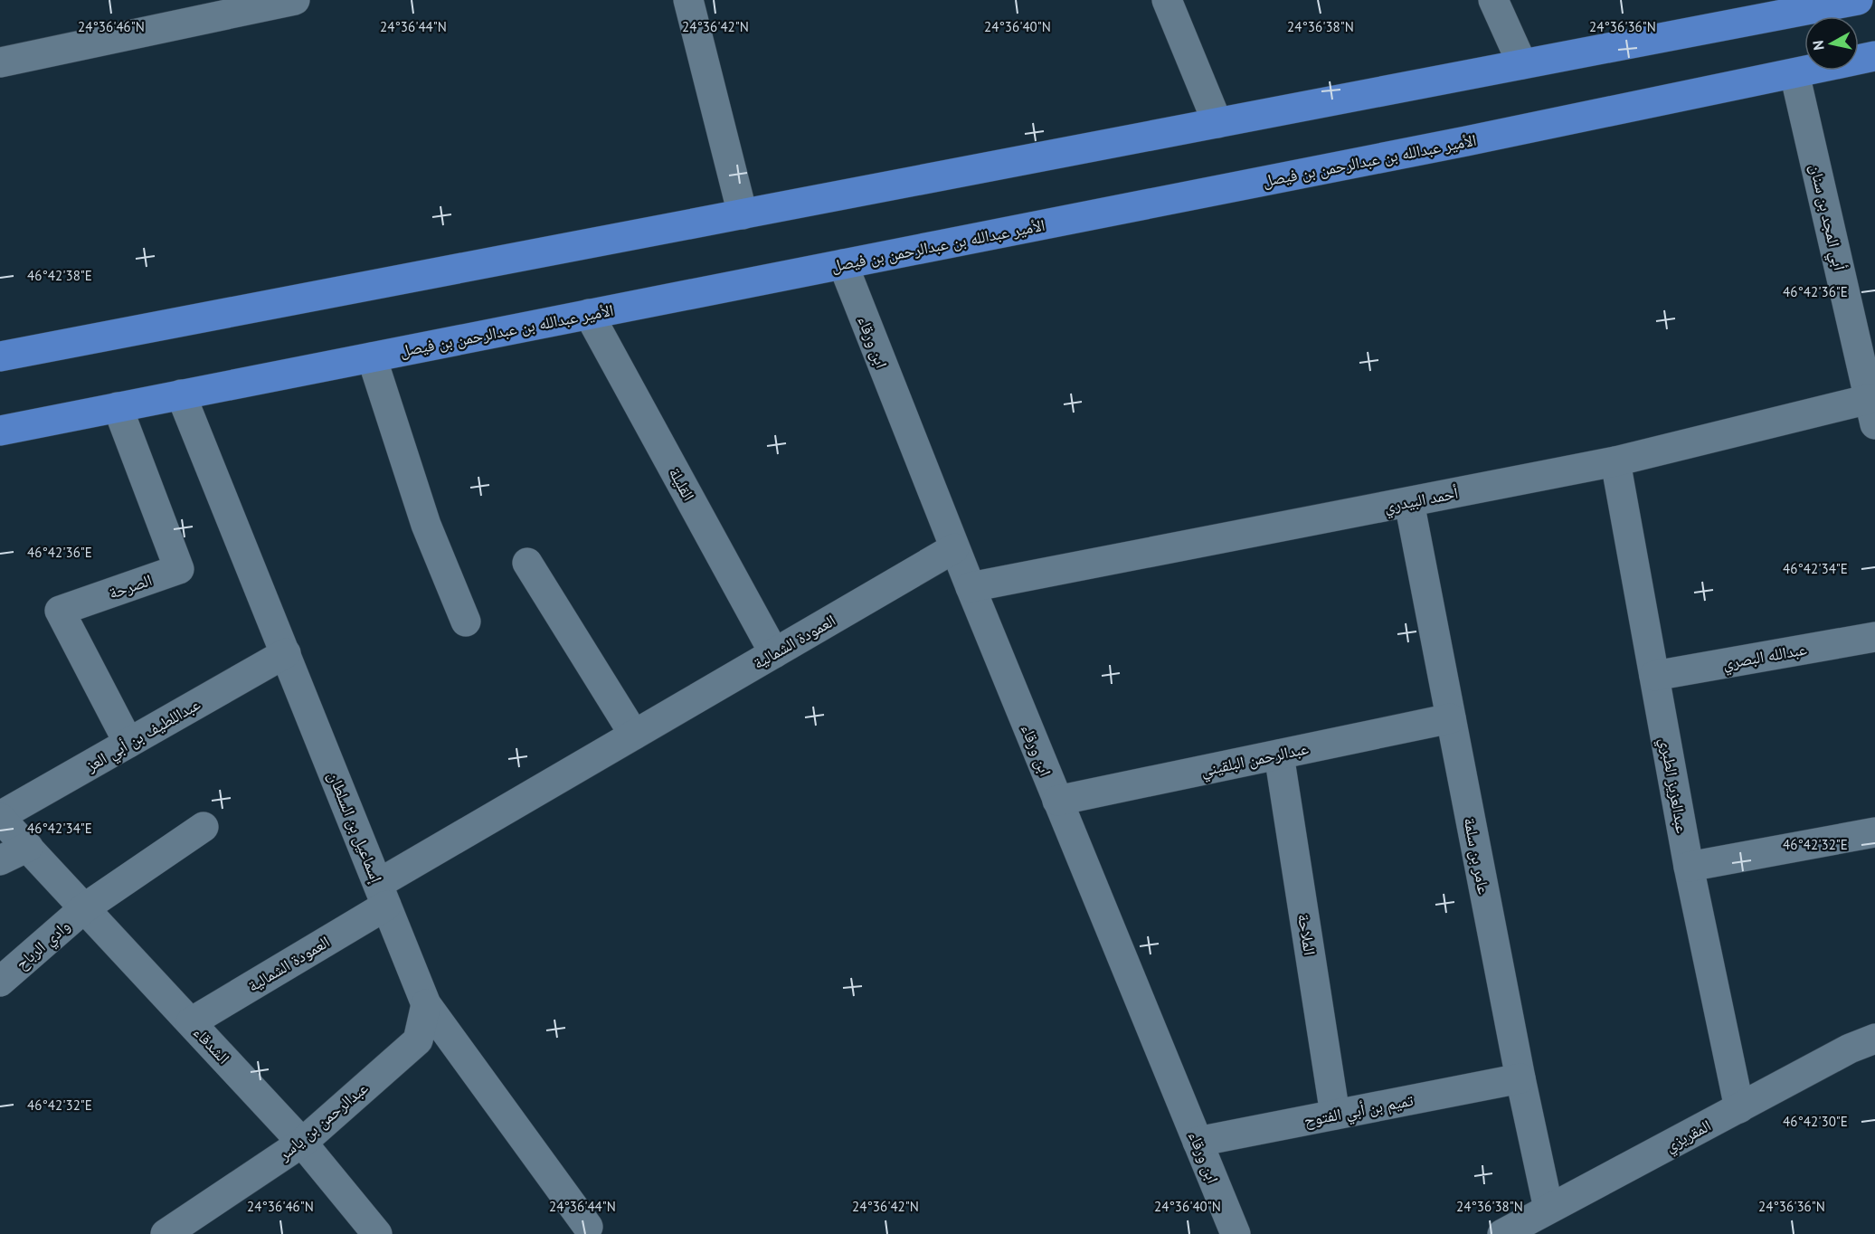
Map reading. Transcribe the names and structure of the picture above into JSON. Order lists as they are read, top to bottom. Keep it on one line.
{"streets":{"main road":["الأمير عبدالله بن عبدالرحمن بن فيصل"],"street":["أبي المجد بن سنان","ابن ورقاء","القليلة","أحمد البيدري","الصرحة","العمودة الشمالية","عبدالله البصري","عبداللطيف بن أبي العز","عبدالرحمن البلقيني","عبدالعزيز الطبري","إسماعيل بن السلطان","عامر بن سلمة","الملاحة","وادي الرباح","الشدقاء","تميم بن أبي الفتوح","عبدالرحمن بن ياسر","المقريزي"]},"crossings":[["الأمير عبدالله بن عبدالرحمن بن فيصل","أبي المجد بن سنان"],["الأمير عبدالله بن عبدالرحمن بن فيصل","ابن ورقاء"],["الأمير عبدالله بن عبدالرحمن بن فيصل","القليلة"],["الأمير عبدالله بن عبدالرحمن بن فيصل","الصرحة"],["الأمير عبدالله بن عبدالرحمن بن فيصل","إسماعيل بن السلطان"],["أبي المجد بن سنان","أحمد البيدري"],["ابن ورقاء","أحمد البيدري"],["ابن ورقاء","العمودة الشمالية"],["ابن ورقاء","عبدالرحمن البلقيني"],["ابن ورقاء","تميم بن أبي الفتوح"],["القليلة","العمودة الشمالية"],["أحمد البيدري","عبدالعزيز الطبري"],["أحمد البيدري","عامر بن سلمة"],["الصرحة","عبداللطيف بن أبي العز"],["العمودة الشمالية","إسماعيل بن السلطان"],["العمودة الشمالية","الشدقاء"],["عبدالله البصري","عبدالعزيز الطبري"],["عبداللطيف بن أبي العز","إسماعيل بن السلطان"],["عبداللطيف بن أبي العز","الشدقاء"],["عبدالرحمن البلقيني","عامر بن سلمة"],["عبدالرحمن البلقيني","الملاحة"],["عبدالعزيز الطبري","المقريزي"],["إسماعيل بن السلطان","عبدالرحمن بن ياسر"],["عامر بن سلمة","تميم بن أبي الفتوح"],["عامر بن سلمة","المقريزي"],["الملاحة","تميم بن أبي الفتوح"],["وادي الرباح","الشدقاء"],["الشدقاء","عبدالرحمن بن ياسر"]],"north":"left","coordinates":["24°36'46\"N","24°36'44\"N","24°36'42\"N","24°36'40\"N","24°36'38\"N","24°36'36\"N","46°42'38\"E","46°42'36\"E","46°42'34\"E","46°42'32\"E","46°42'30\"E"]}
